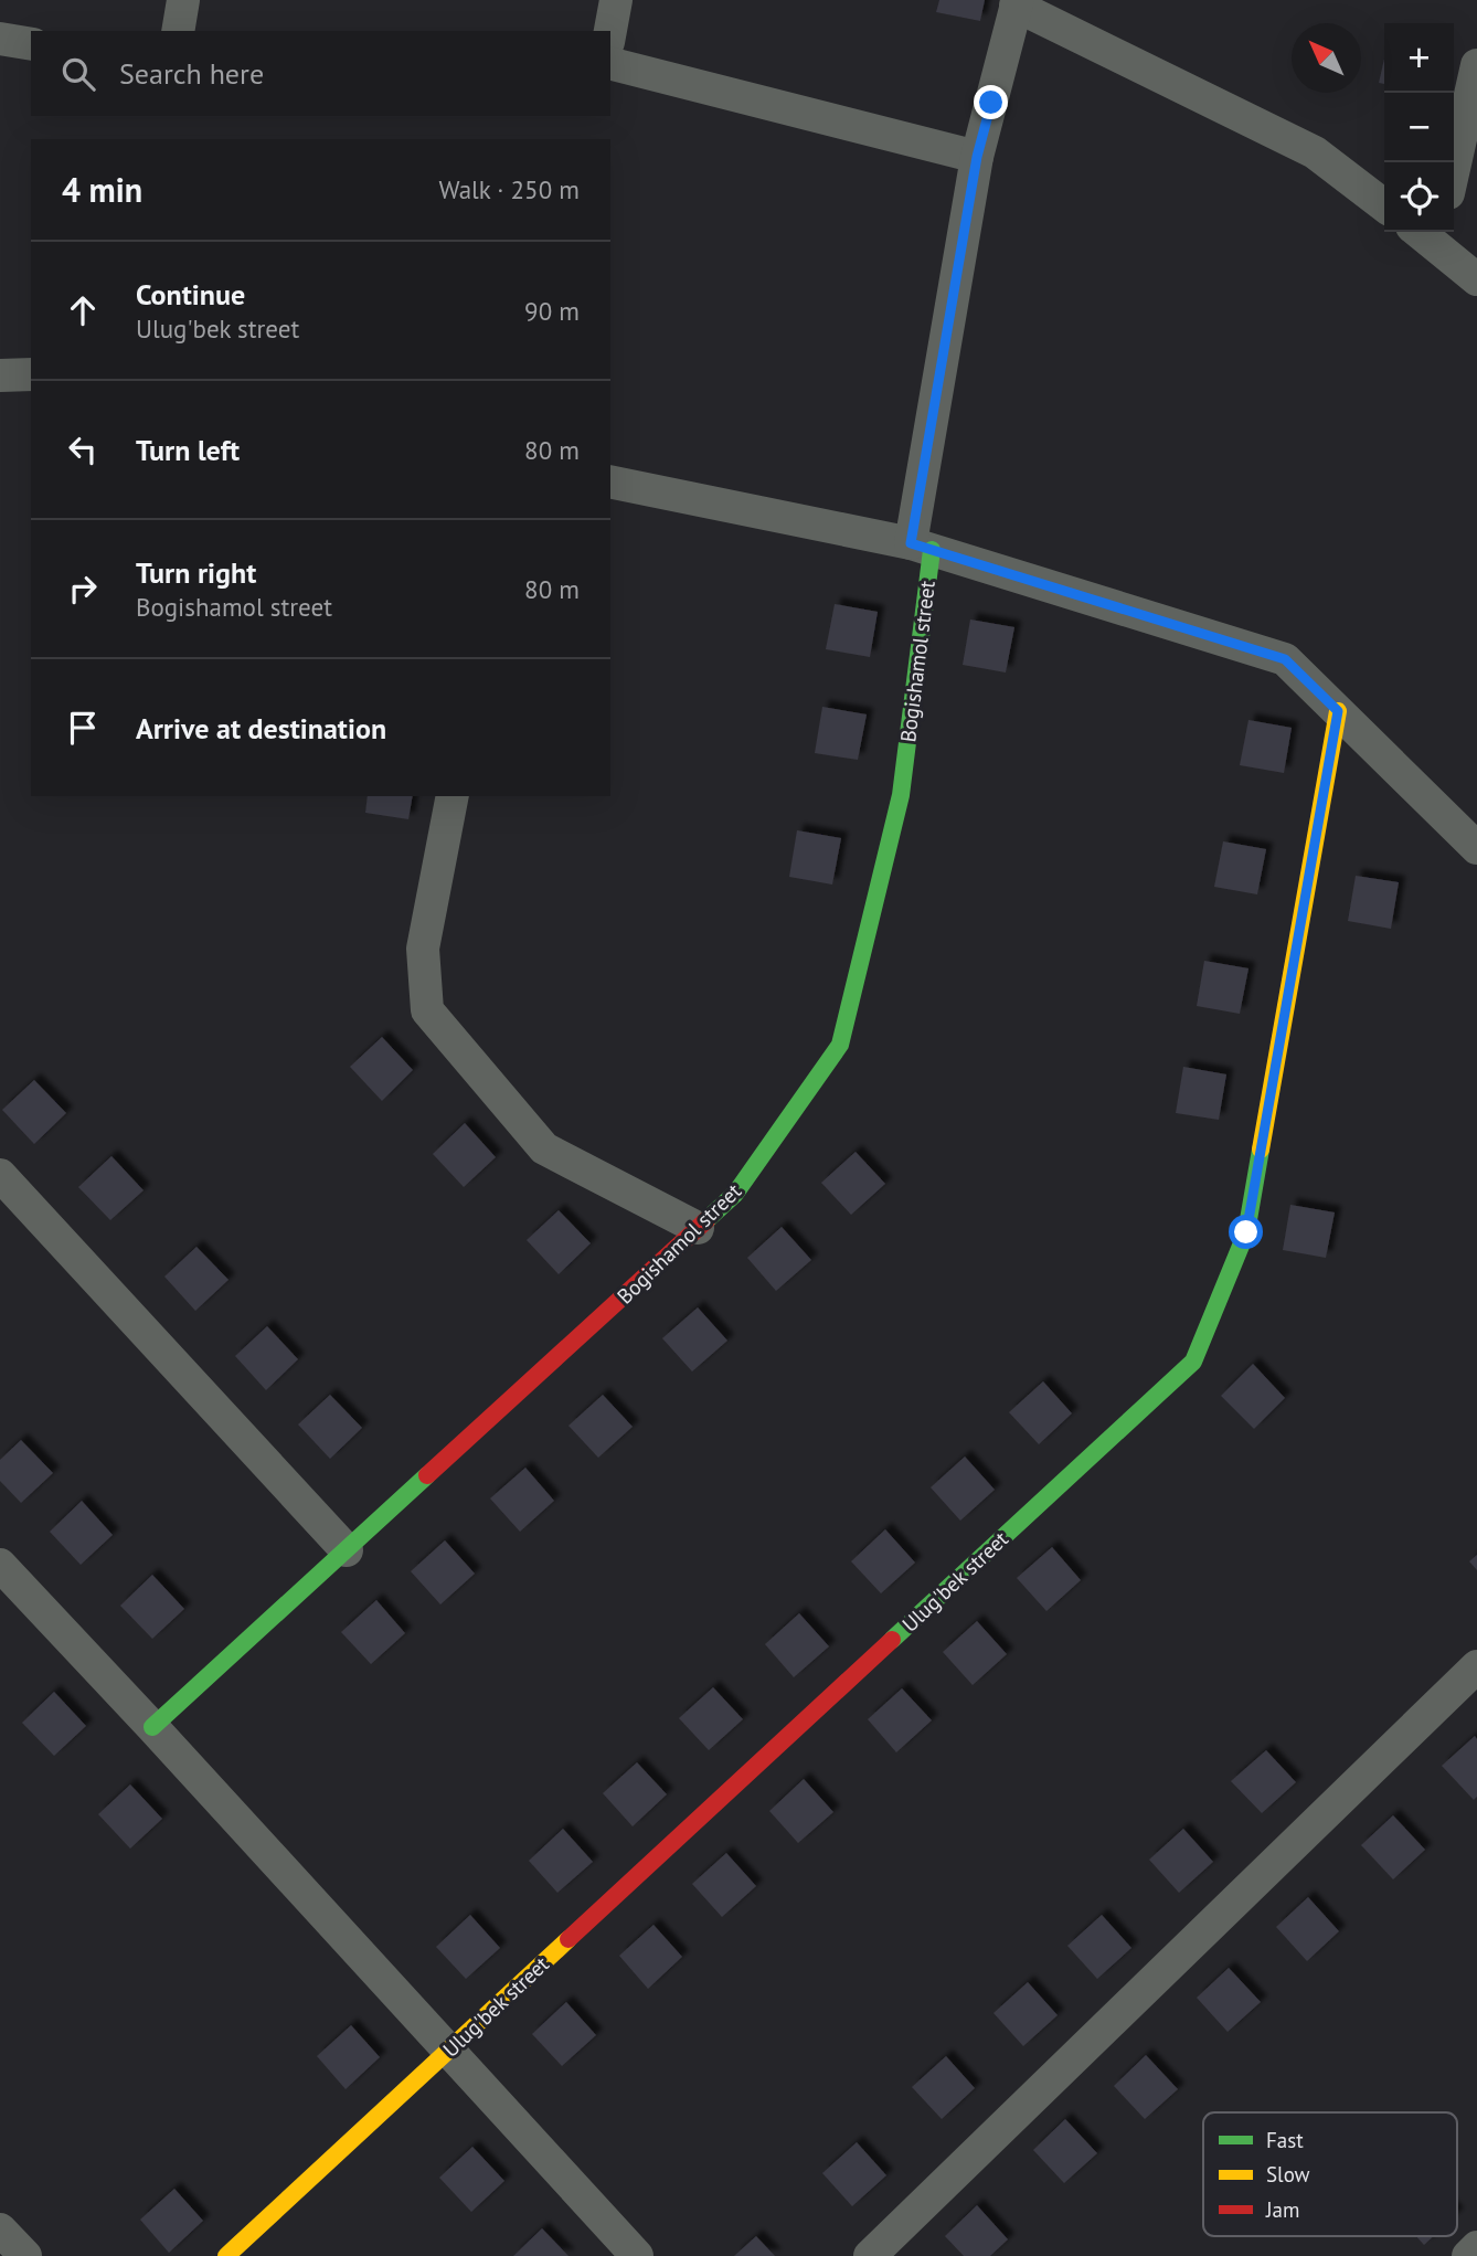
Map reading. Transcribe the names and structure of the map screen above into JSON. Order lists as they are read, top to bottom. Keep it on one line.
{"streets":{"street":["Bogishamol street","Ulug'bek street"]},"legend":["Fast","Slow","Jam"],"north":"top left","page":{"map_buttons":["+","−"],"search":"Search here","heading":["4 min","Walk · 250 m"],"list":[["Continue","Ulug'bek street","90 m"],["Turn left","80 m"],["Turn right","Bogishamol street","80 m"],"Arrive at destination"]}}
